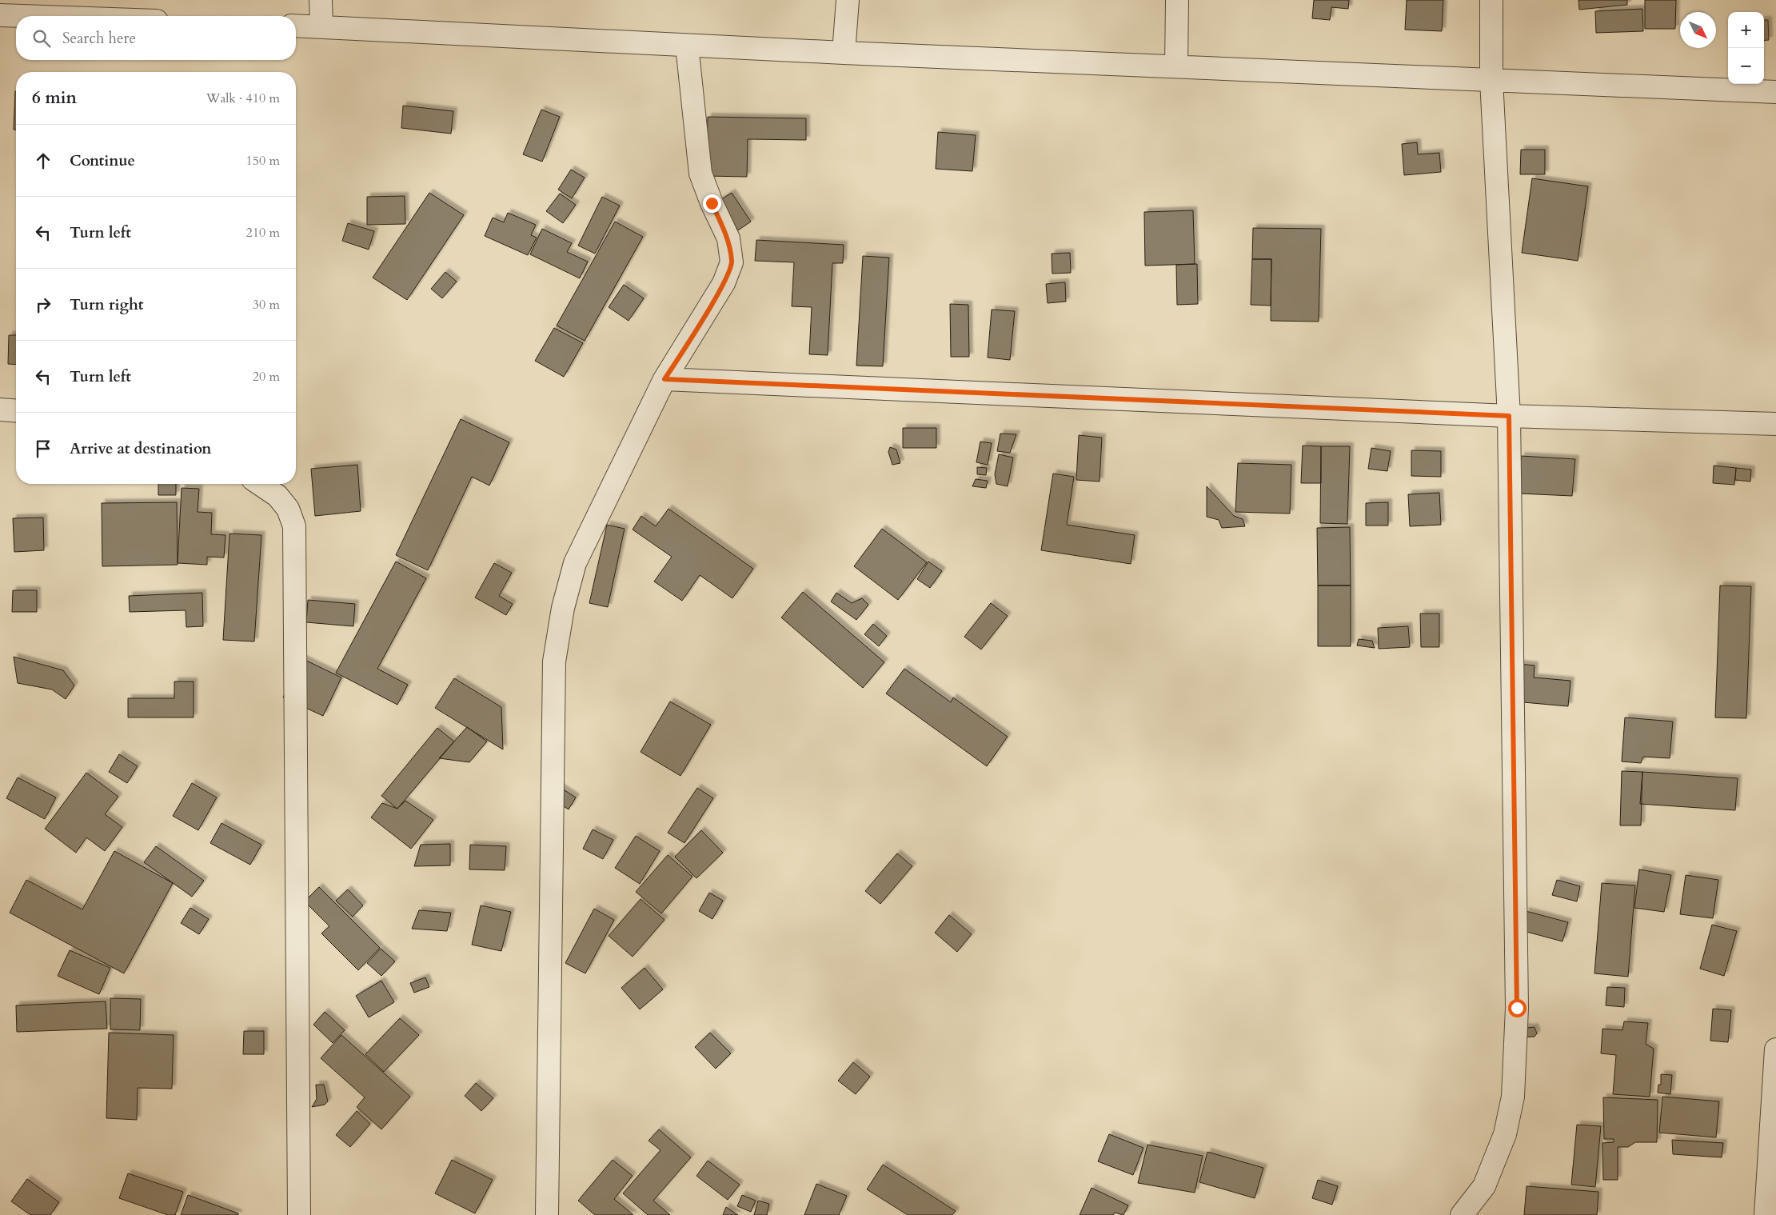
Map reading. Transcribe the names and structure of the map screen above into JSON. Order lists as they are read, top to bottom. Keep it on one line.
{"north":"bottom right","page":{"map_buttons":["+","−"],"search":"Search here","heading":["6 min","Walk · 410 m"],"list":[["Continue","150 m"],["Turn left","210 m"],["Turn right","30 m"],["Turn left","20 m"],"Arrive at destination"]}}
